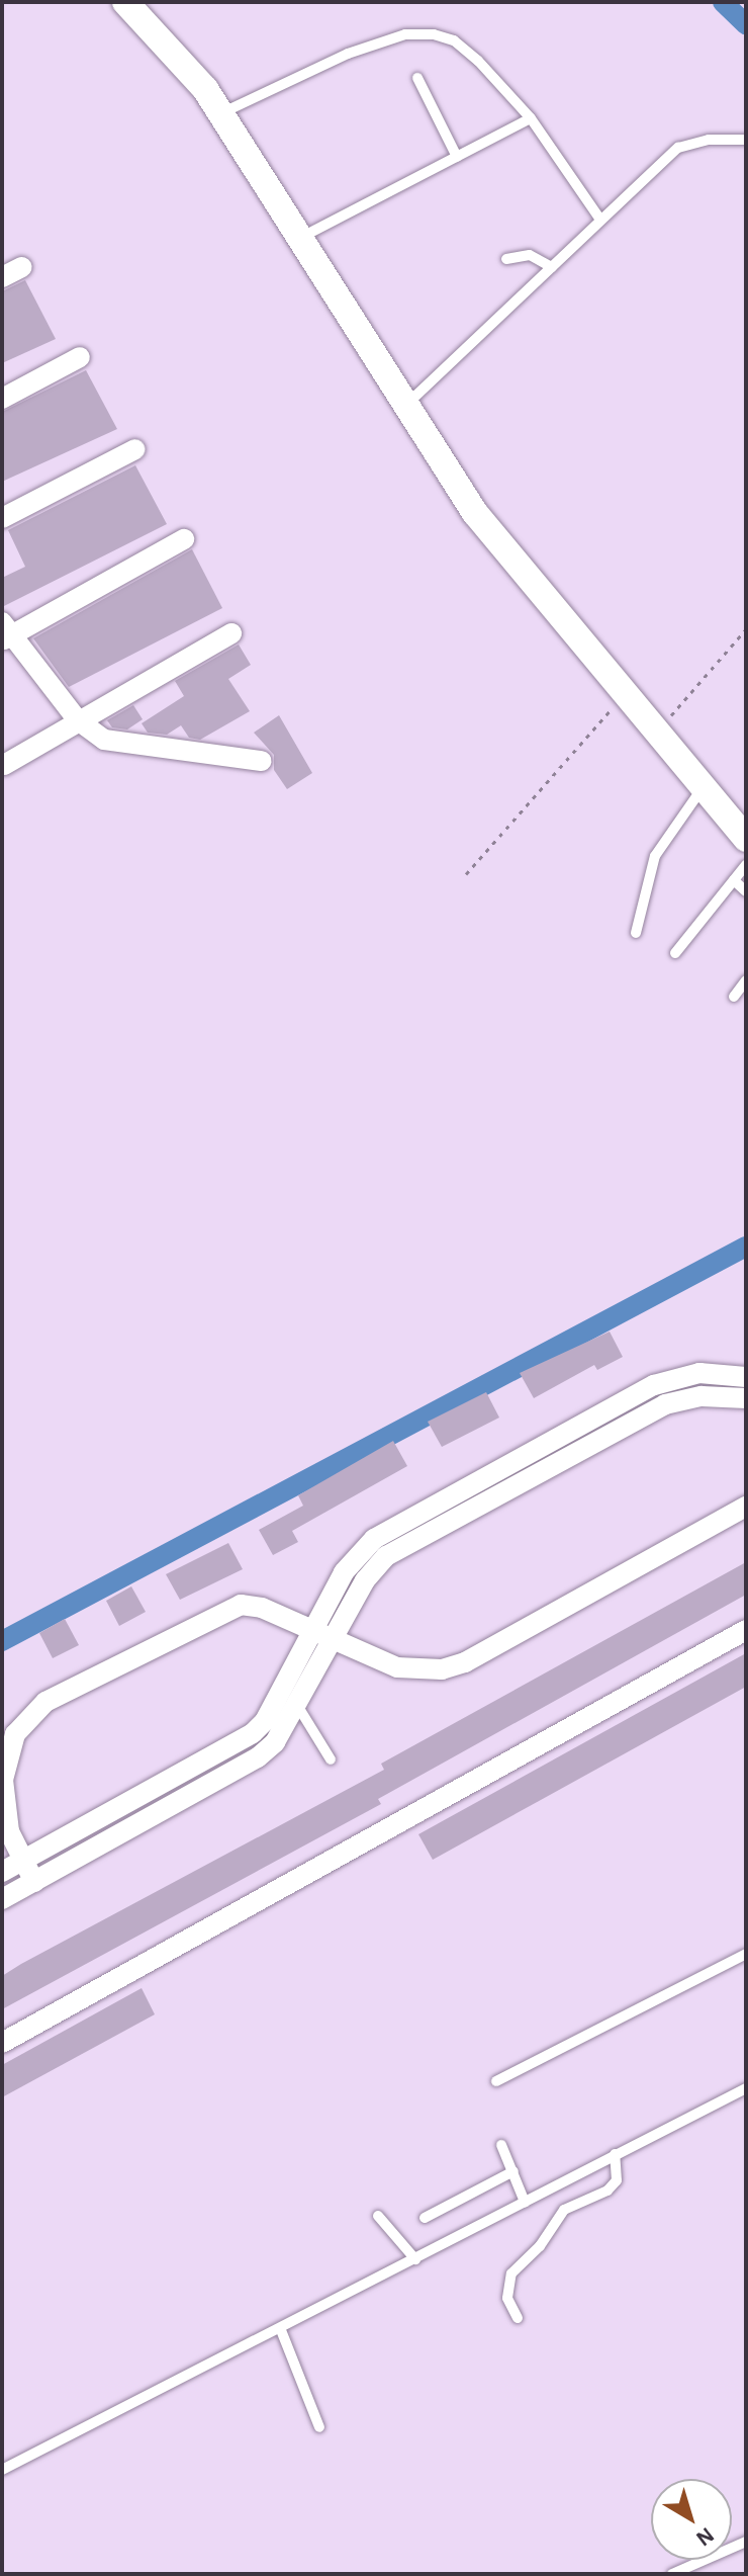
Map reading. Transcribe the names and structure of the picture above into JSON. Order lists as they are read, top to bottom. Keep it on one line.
{"north":"bottom right"}
